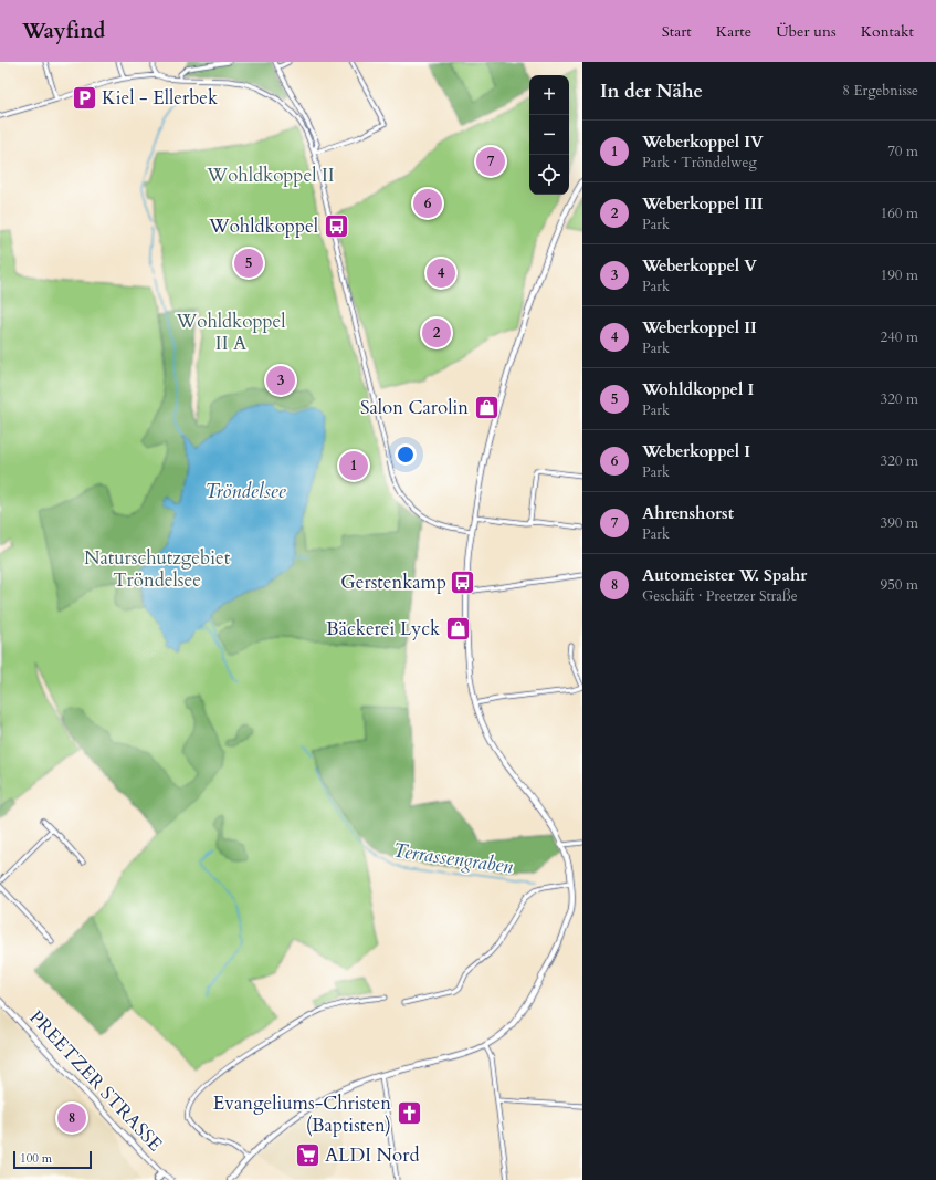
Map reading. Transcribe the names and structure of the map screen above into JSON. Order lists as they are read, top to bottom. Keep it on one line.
{"streets":{"main road":["PREETZER STRASSE"]},"water":["Tröndelsee","Terrassengraben"],"parks":["Wohldkoppel II","Wohldkoppel II A","Naturschutzgebiet Tröndelsee"],"places":{"parking":["Kiel - Ellerbek"],"bus stop":["Wohldkoppel","Gerstenkamp"],"shop":["Salon Carolin","Bäckerei Lyck"],"church":["Evangeliums-Christen (Baptisten)"],"supermarket":["ALDI Nord"]},"scale_bar":"100 m","page":{"header":"Wayfind","nav":["Start","Karte","Über uns","Kontakt"],"heading":["In der Nähe","8 Ergebnisse"],"map_buttons":["+","−"],"list":[{"mark":"1","name":"Weberkoppel IV","note":"Park · Tröndelweg","value":"70 m"},{"mark":"2","name":"Weberkoppel III","note":"Park","value":"160 m"},{"mark":"3","name":"Weberkoppel V","note":"Park","value":"190 m"},{"mark":"4","name":"Weberkoppel II","note":"Park","value":"240 m"},{"mark":"5","name":"Wohldkoppel I","note":"Park","value":"320 m"},{"mark":"6","name":"Weberkoppel I","note":"Park","value":"320 m"},{"mark":"7","name":"Ahrenshorst","note":"Park","value":"390 m"},{"mark":"8","name":"Automeister W. Spahr","note":"Geschäft · Preetzer Straße","value":"950 m"}],"pins":["7","6","5","4","2","3","1","8"],"scale":"100 m"}}
